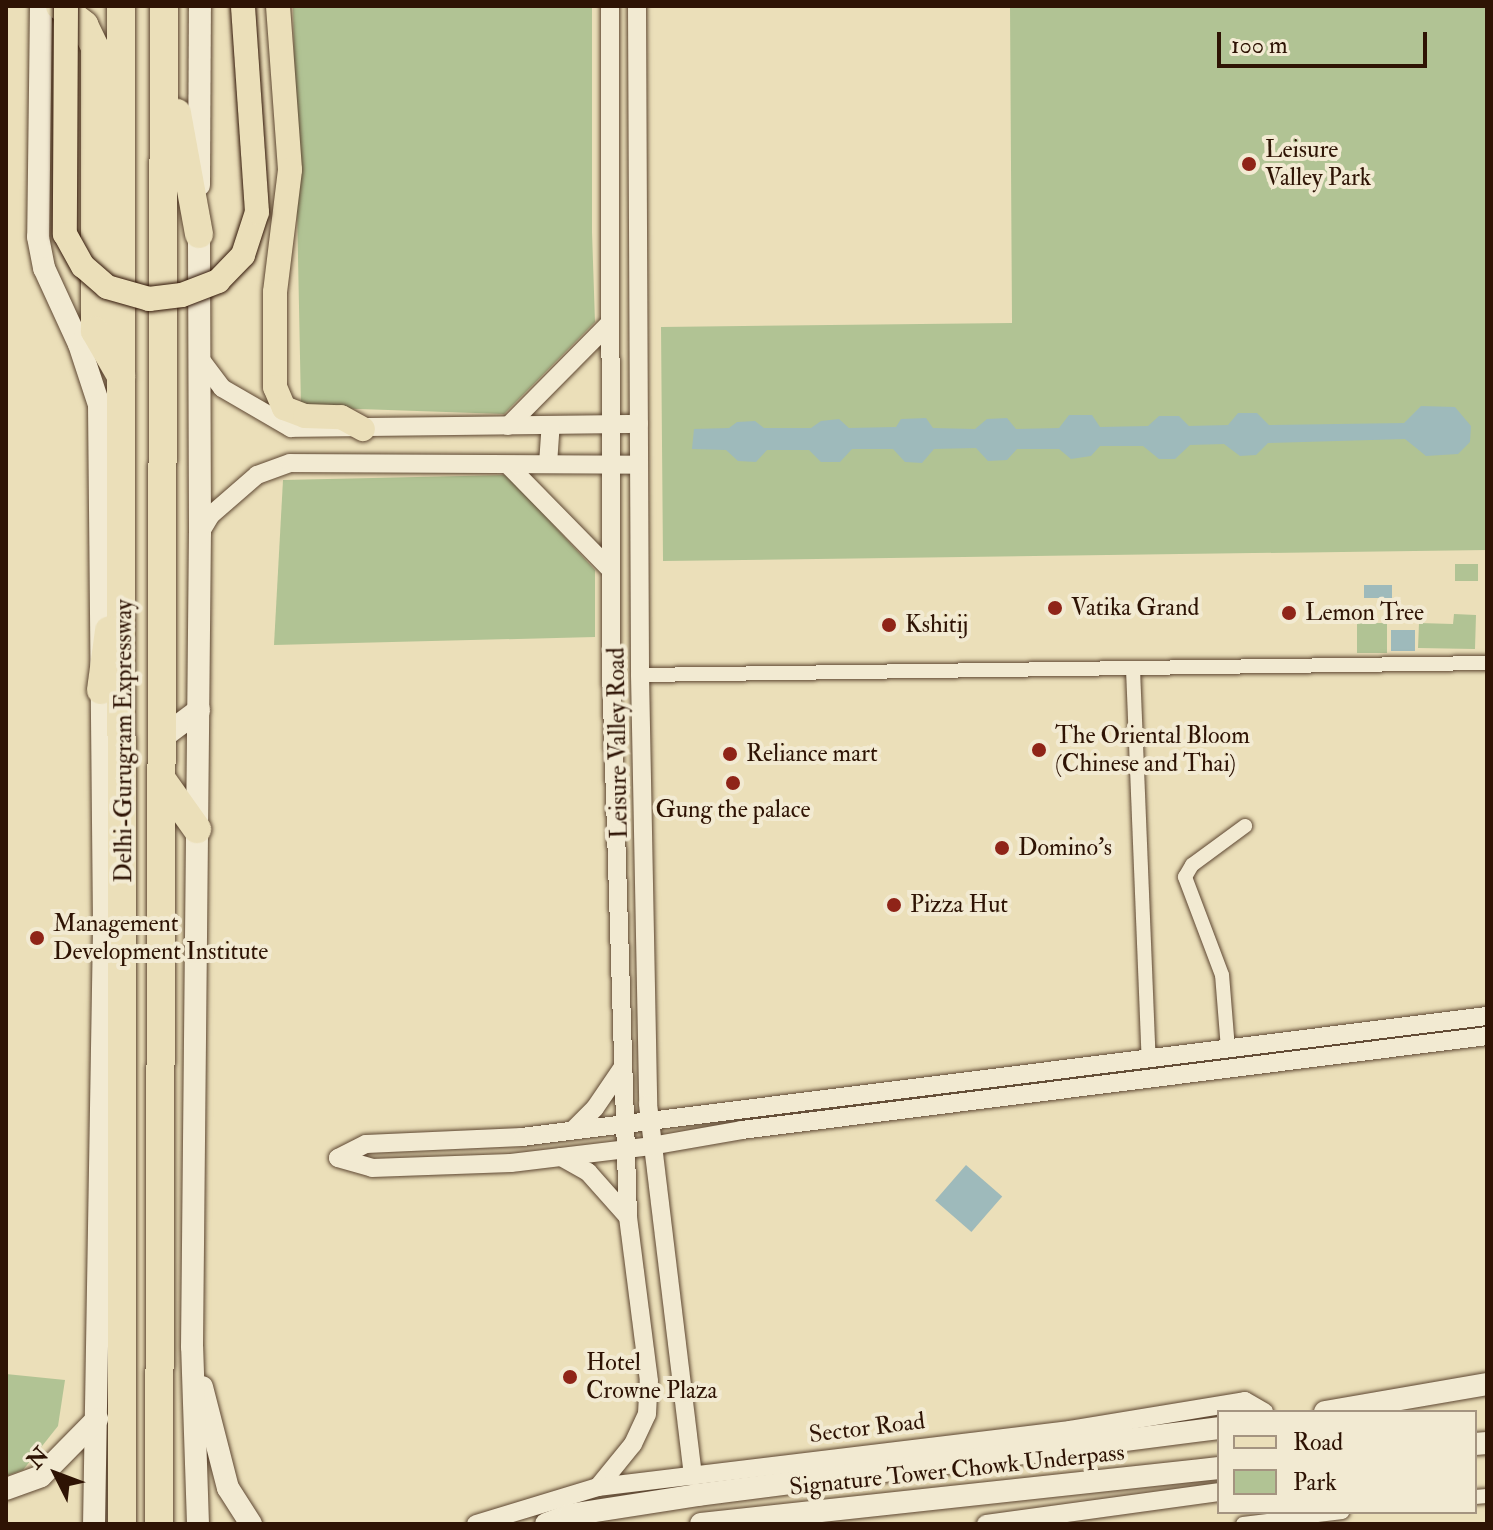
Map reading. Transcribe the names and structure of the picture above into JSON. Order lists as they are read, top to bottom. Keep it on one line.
{"streets":{"highway":["Delhi-Gurugram Expressway"],"main road":["Signature Tower Chowk Underpass"],"street":["Leisure Valley Road","Sector Road"]},"crossings":[["Leisure Valley Road","Sector Road"]],"places":["Leisure Valley Park","Vatika Grand","Lemon Tree","Kshitij","The Oriental Bloom (Chinese and Thai)","Reliance mart","Gung the palace","Domino's","Pizza Hut","Management Development Institute","Hotel Crowne Plaza"],"legend":["Road","Park"],"scale_bar":"100 m","north":"top left"}
